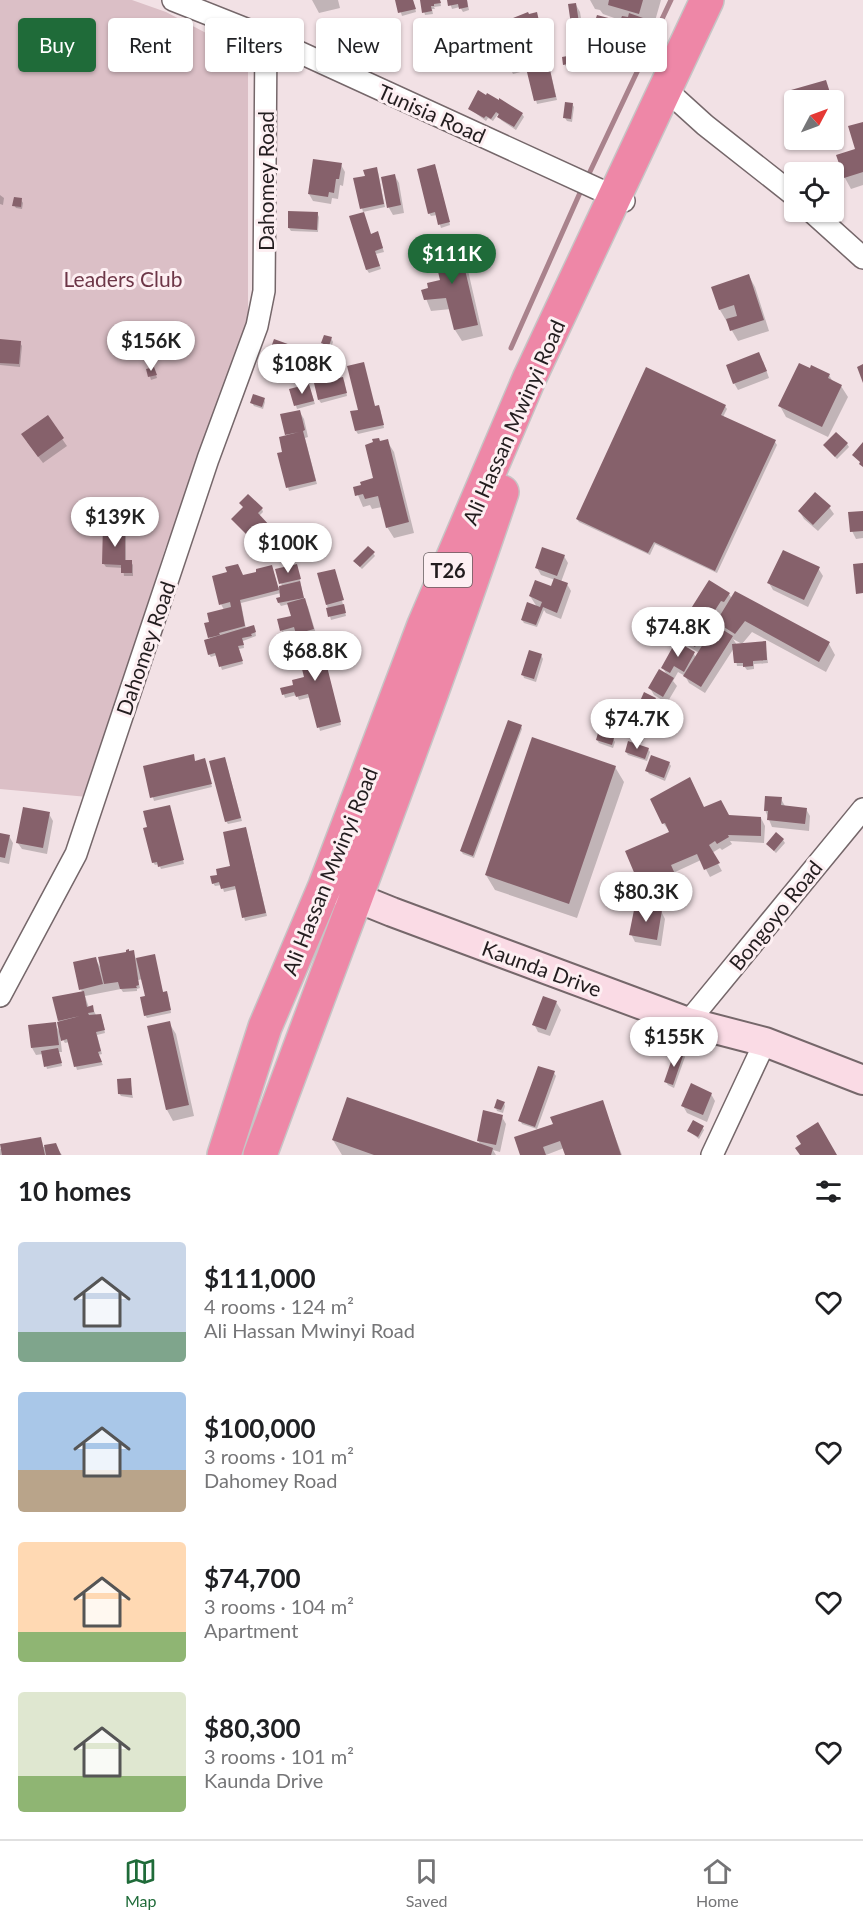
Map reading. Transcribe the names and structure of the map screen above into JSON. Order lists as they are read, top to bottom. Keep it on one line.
{"streets":{"highway":["Ali Hassan Mwinyi Road","T26"],"street":["Tunisia Road","Dahomey Road","Bongoyo Road","Kaunda Drive"]},"crossings":[["Tunisia Road","Ali Hassan Mwinyi Road"],["Ali Hassan Mwinyi Road","Kaunda Drive"],["Bongoyo Road","Kaunda Drive"]],"parks":["Leaders Club"],"north":"top right","page":{"chip":["Buy","Rent","Filters","New","Apartment","House"],"price":["$111K","$156K","$108K","$139K","$100K","$74.8K","$68.8K","$74.7K","$80.3K","$155K"],"heading":"10 homes","list":[{"name":"$111,000","note":"4 rooms · 124 m² · Ali Hassan Mwinyi Road"},{"name":"$100,000","note":"3 rooms · 101 m² · Dahomey Road"},{"name":"$74,700","note":"3 rooms · 104 m² · Apartment"},{"name":"$80,300","note":"3 rooms · 101 m² · Kaunda Drive"}],"tabs":["Map","Saved","Home"]}}
